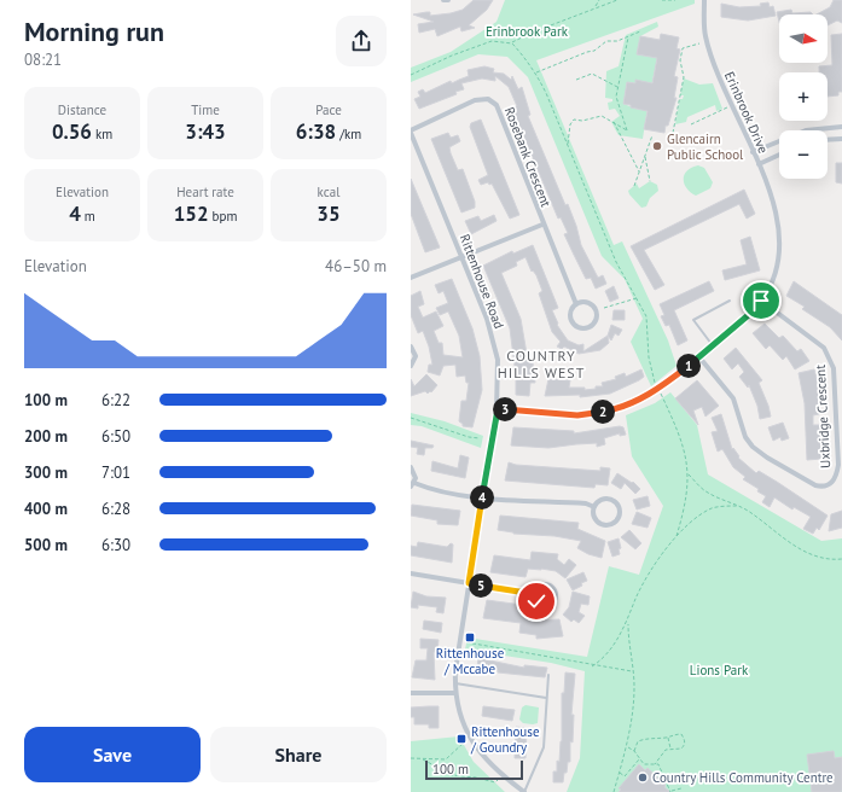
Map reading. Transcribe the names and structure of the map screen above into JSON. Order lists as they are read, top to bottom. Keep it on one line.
{"streets":{"street":["Erinbrook Drive","Rosebank Crescent","Rittenhouse Road","Uxbridge Crescent"]},"crossings":[["Erinbrook Drive","Rittenhouse Road"],["Erinbrook Drive","Uxbridge Crescent"],["Rosebank Crescent","Rittenhouse Road"]],"districts":["COUNTRY HILLS WEST"],"parks":["Erinbrook Park","Lions Park"],"places":{"other":["Glencairn Public School","Country Hills Community Centre"],"transit":["Rittenhouse / Mccabe","Rittenhouse / Goundry"]},"scale_bar":"100 m","north":"right","page":{"heading":["Morning run","08:21"],"map_buttons":["+","−"],"stats":[["Distance","0.56 km"],["Time","3:43"],["Pace","6:38 /km"],["Elevation","4 m"],["Heart rate","152 bpm"],["kcal","35"]],"chart":["Elevation","46–50 m"],"pins":["1","3","2","4","5"],"list":[{"name":"100 m","note":"6:22"},{"name":"200 m","note":"6:50"},{"name":"300 m","note":"7:01"},{"name":"400 m","note":"6:28"},{"name":"500 m","note":"6:30"}],"buttons":["Save","Share"],"scale":"100 m"}}
